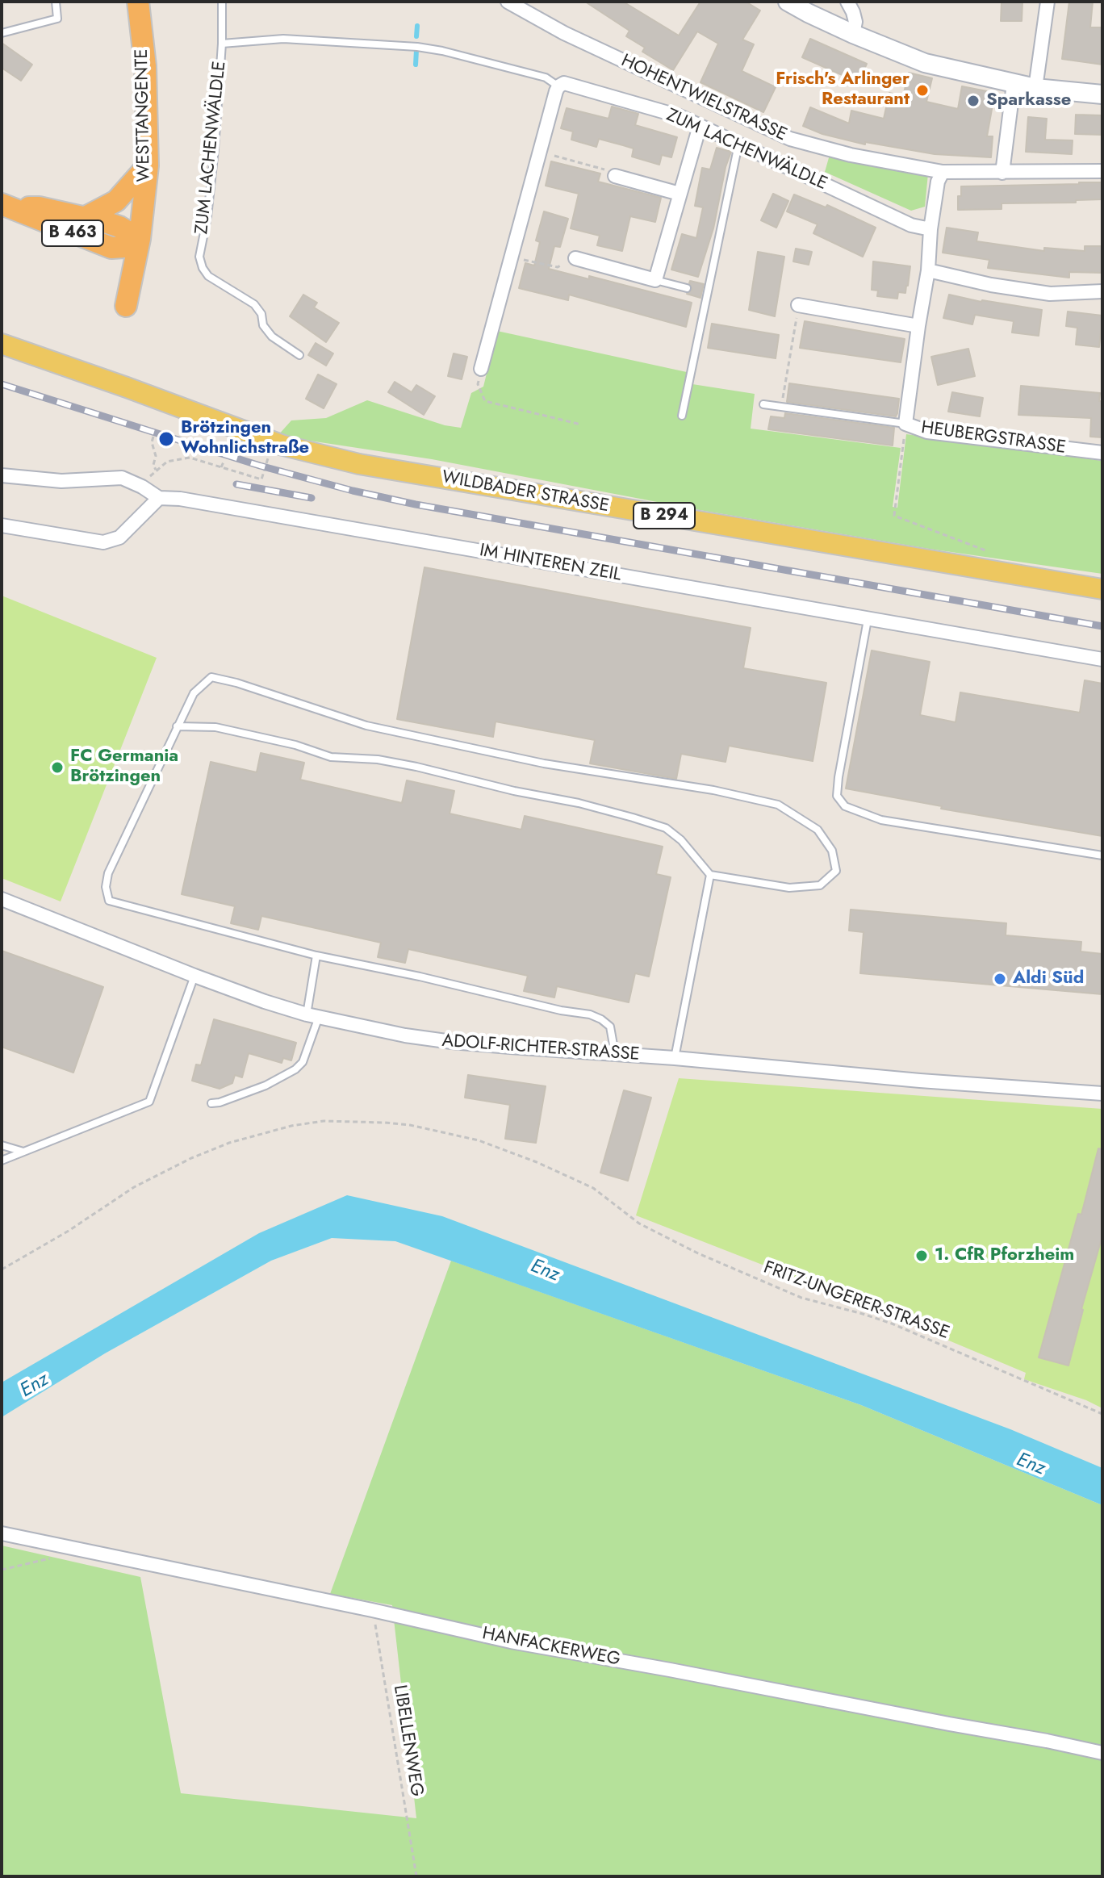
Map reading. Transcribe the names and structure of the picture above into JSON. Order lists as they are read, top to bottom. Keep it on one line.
{"streets":{"highway":["WESTTANGENTE","B 463"],"main road":["WILDBADER STRASSE","B 294"],"street":["HOHENTWIELSTRASSE","ZUM LACHENWÄLDLE","HEUBERGSTRASSE","IM HINTEREN ZEIL","ADOLF-RICHTER-STRASSE","HANFACKERWEG"],"path":["FRITZ-UNGERER-STRASSE","LIBELLENWEG"]},"crossings":[["HOHENTWIELSTRASSE","HEUBERGSTRASSE"],["WESTTANGENTE","B 463"],["ZUM LACHENWÄLDLE","HEUBERGSTRASSE"],["HANFACKERWEG","LIBELLENWEG"]],"water":["Enz"],"places":["Frisch's Arlinger Restaurant","Sparkasse","Brötzingen Wohnlichstraße","FC Germania Brötzingen","Aldi Süd","1. CfR Pforzheim"]}
